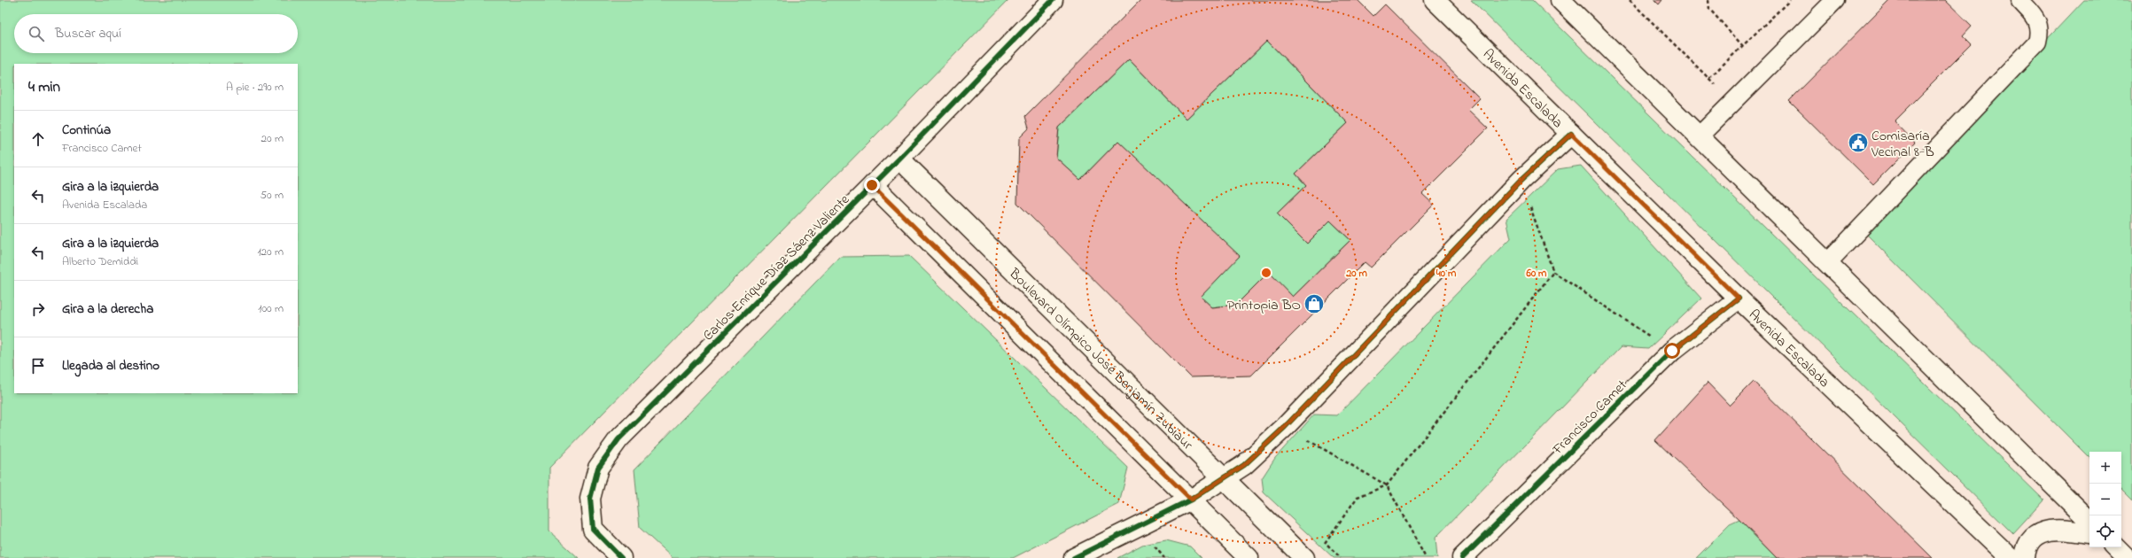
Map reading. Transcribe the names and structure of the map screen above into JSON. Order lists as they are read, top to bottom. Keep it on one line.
{"streets":{"street":["Avenida Escalada","Carlos Enrique Díaz Sáenz Valiente","Boulevard Olímpico José Benjamín Zubiaur","Francisco Camet"]},"crossings":[["Avenida Escalada","Francisco Camet"],["Carlos Enrique Díaz Sáenz Valiente","Boulevard Olímpico José Benjamín Zubiaur"]],"places":{"public building":["Comisaría Vecinal 8-B"],"shop":["Printopia BO"]},"page":{"search":"Buscar aquí","heading":["4 min","A pie · 290 m"],"list":[["Continúa","Francisco Camet","20 m"],["Gira a la izquierda","Avenida Escalada","50 m"],["Gira a la izquierda","Alberto Demiddi","120 m"],["Gira a la derecha","100 m"],"Llegada al destino"],"map_buttons":["+","−"]},"rings":["20 m","40 m","60 m"]}
